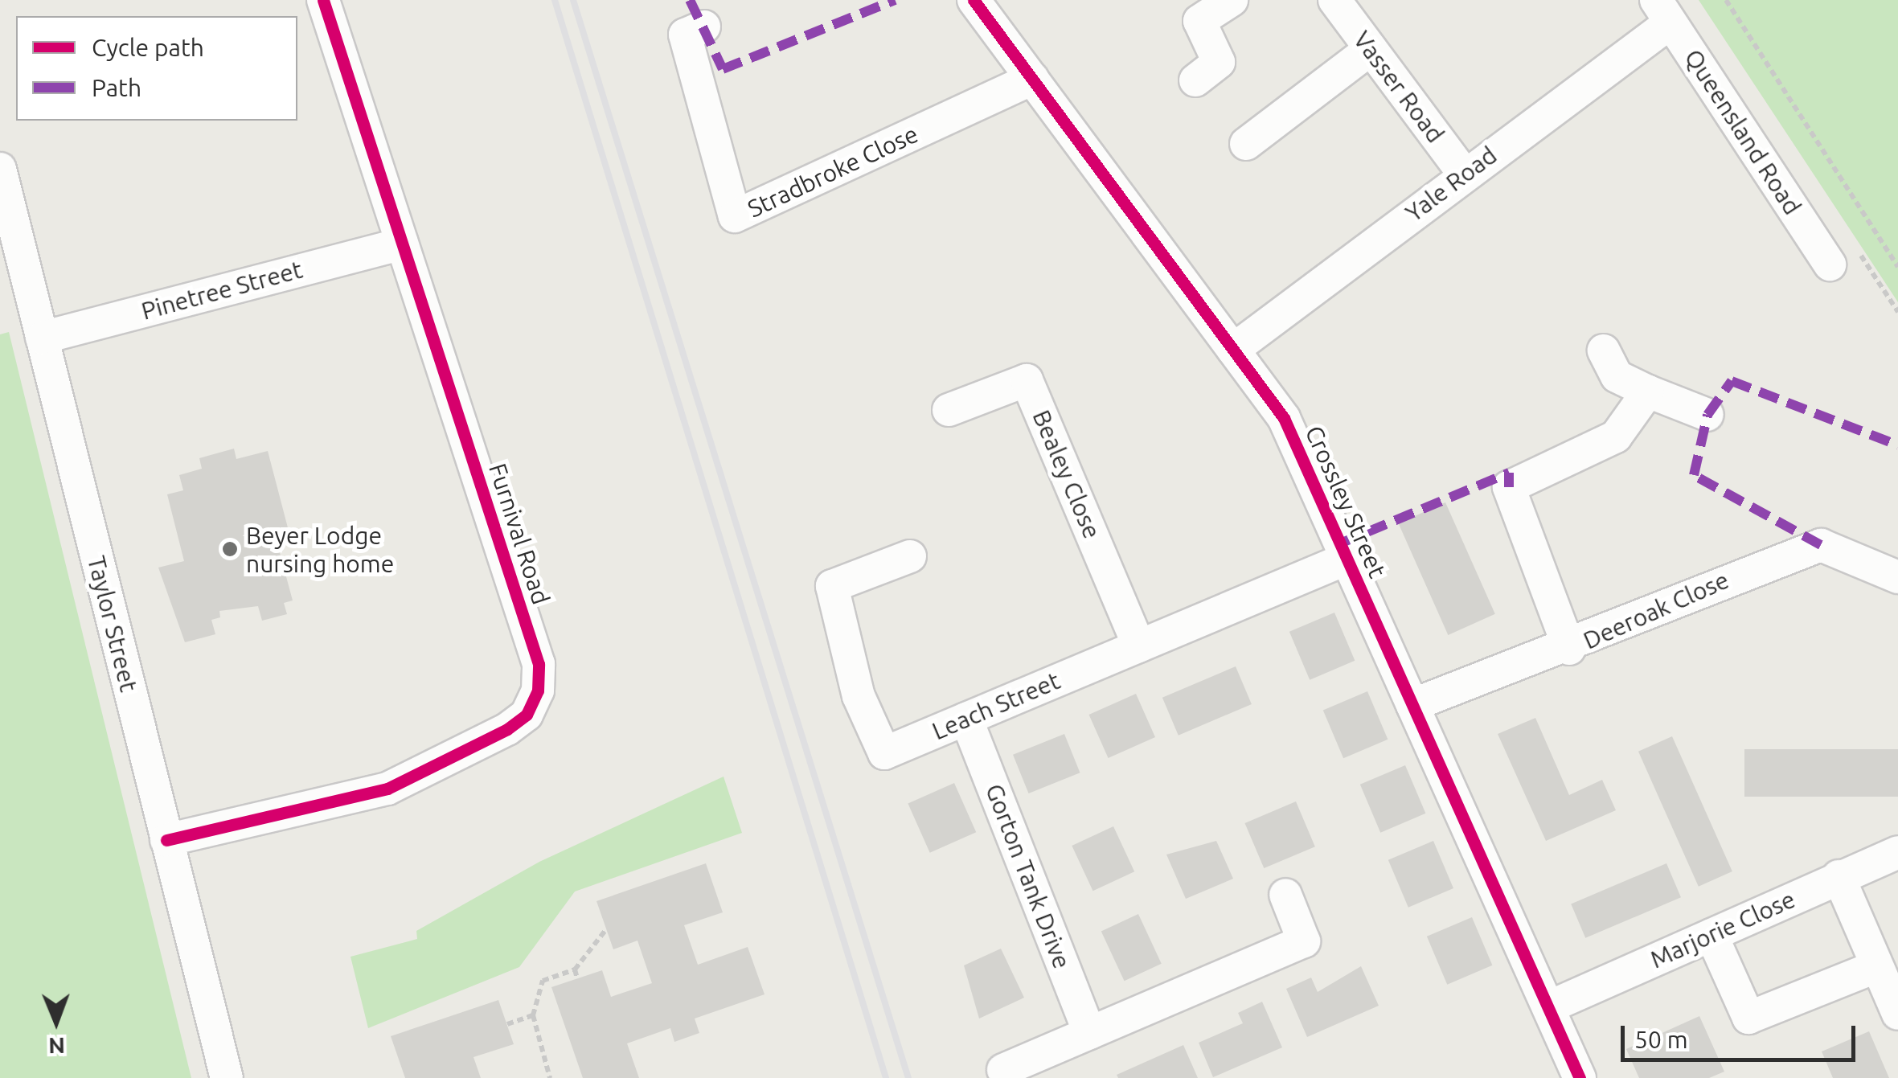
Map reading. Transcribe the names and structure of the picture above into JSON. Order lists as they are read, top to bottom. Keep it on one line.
{"streets":{"street":["Vasser Road","Queensland Road","Stradbroke Close","Yale Road","Pinetree Street","Bealey Close","Crossley Street","Furnival Road","Deeroak Close","Taylor Street","Leach Street","Gorton Tank Drive","Marjorie Close"]},"crossings":[["Vasser Road","Yale Road"],["Queensland Road","Yale Road"],["Stradbroke Close","Crossley Street"],["Yale Road","Crossley Street"],["Pinetree Street","Furnival Road"],["Pinetree Street","Taylor Street"],["Bealey Close","Leach Street"],["Crossley Street","Deeroak Close"],["Crossley Street","Leach Street"],["Crossley Street","Marjorie Close"],["Furnival Road","Taylor Street"],["Leach Street","Gorton Tank Drive"]],"places":["Beyer Lodge nursing home"],"legend":["Cycle path","Path"],"scale_bar":"50 m","north":"bottom"}
